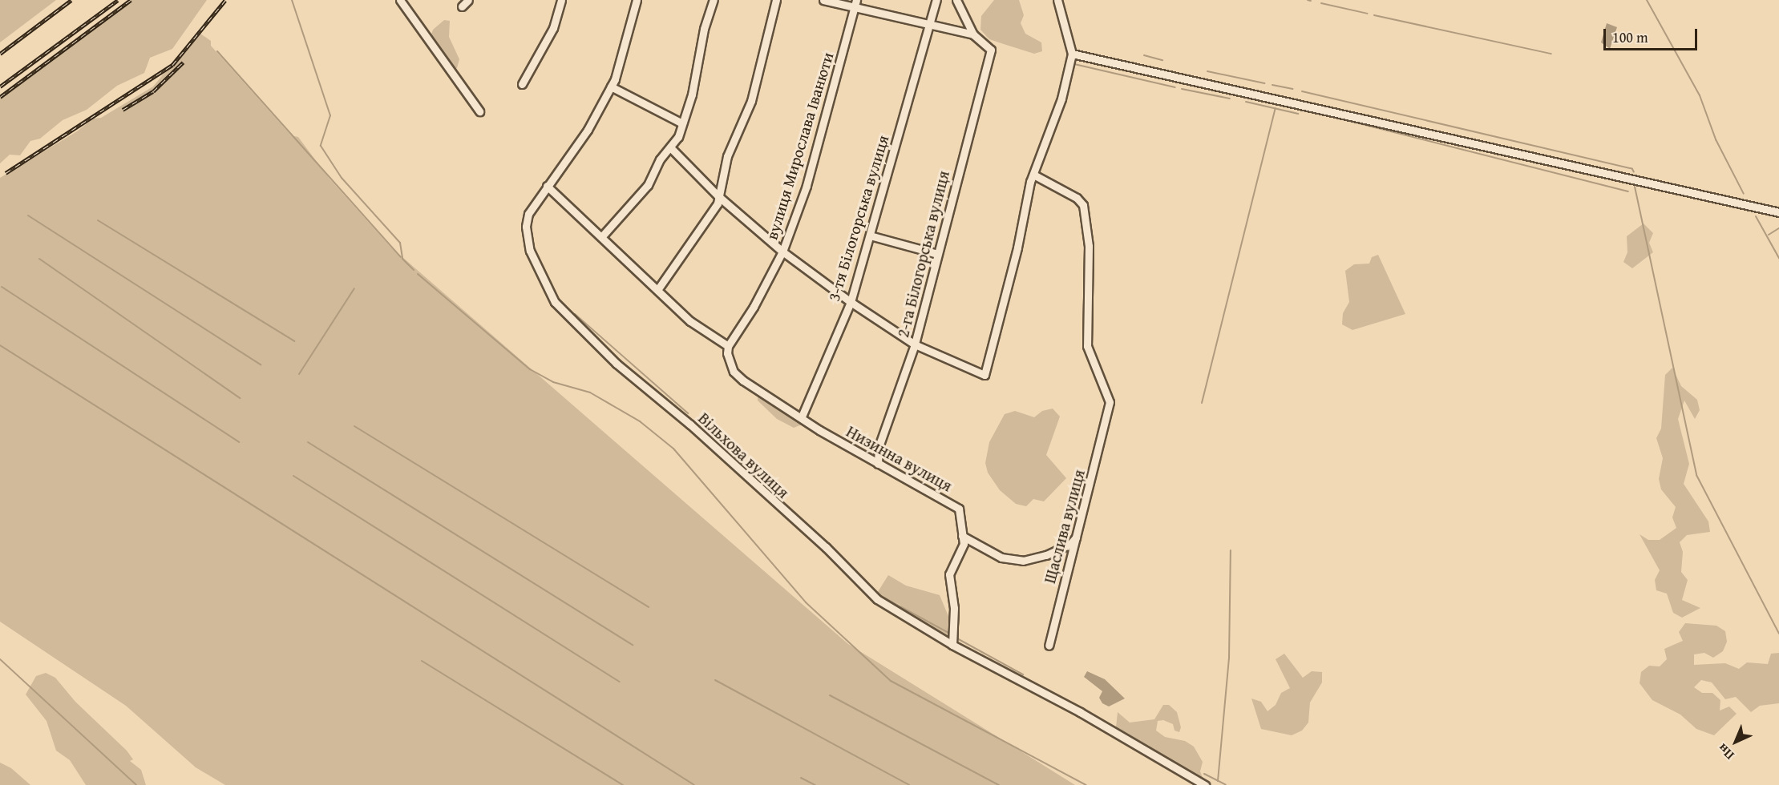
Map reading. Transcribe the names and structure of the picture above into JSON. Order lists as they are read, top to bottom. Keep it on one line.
{"streets":{"street":["вулиця Мирослава Іванюти","3-тя Білогорська вулиця","2-га Білогорська вулиця","Вільхова вулиця","Низинна вулиця","Щаслива вулиця"]},"crossings":[["вулиця Мирослава Іванюти","Низинна вулиця"],["3-тя Білогорська вулиця","Низинна вулиця"],["2-га Білогорська вулиця","Низинна вулиця"],["Вільхова вулиця","Низинна вулиця"]],"scale_bar":"100 m","north":"bottom left"}
